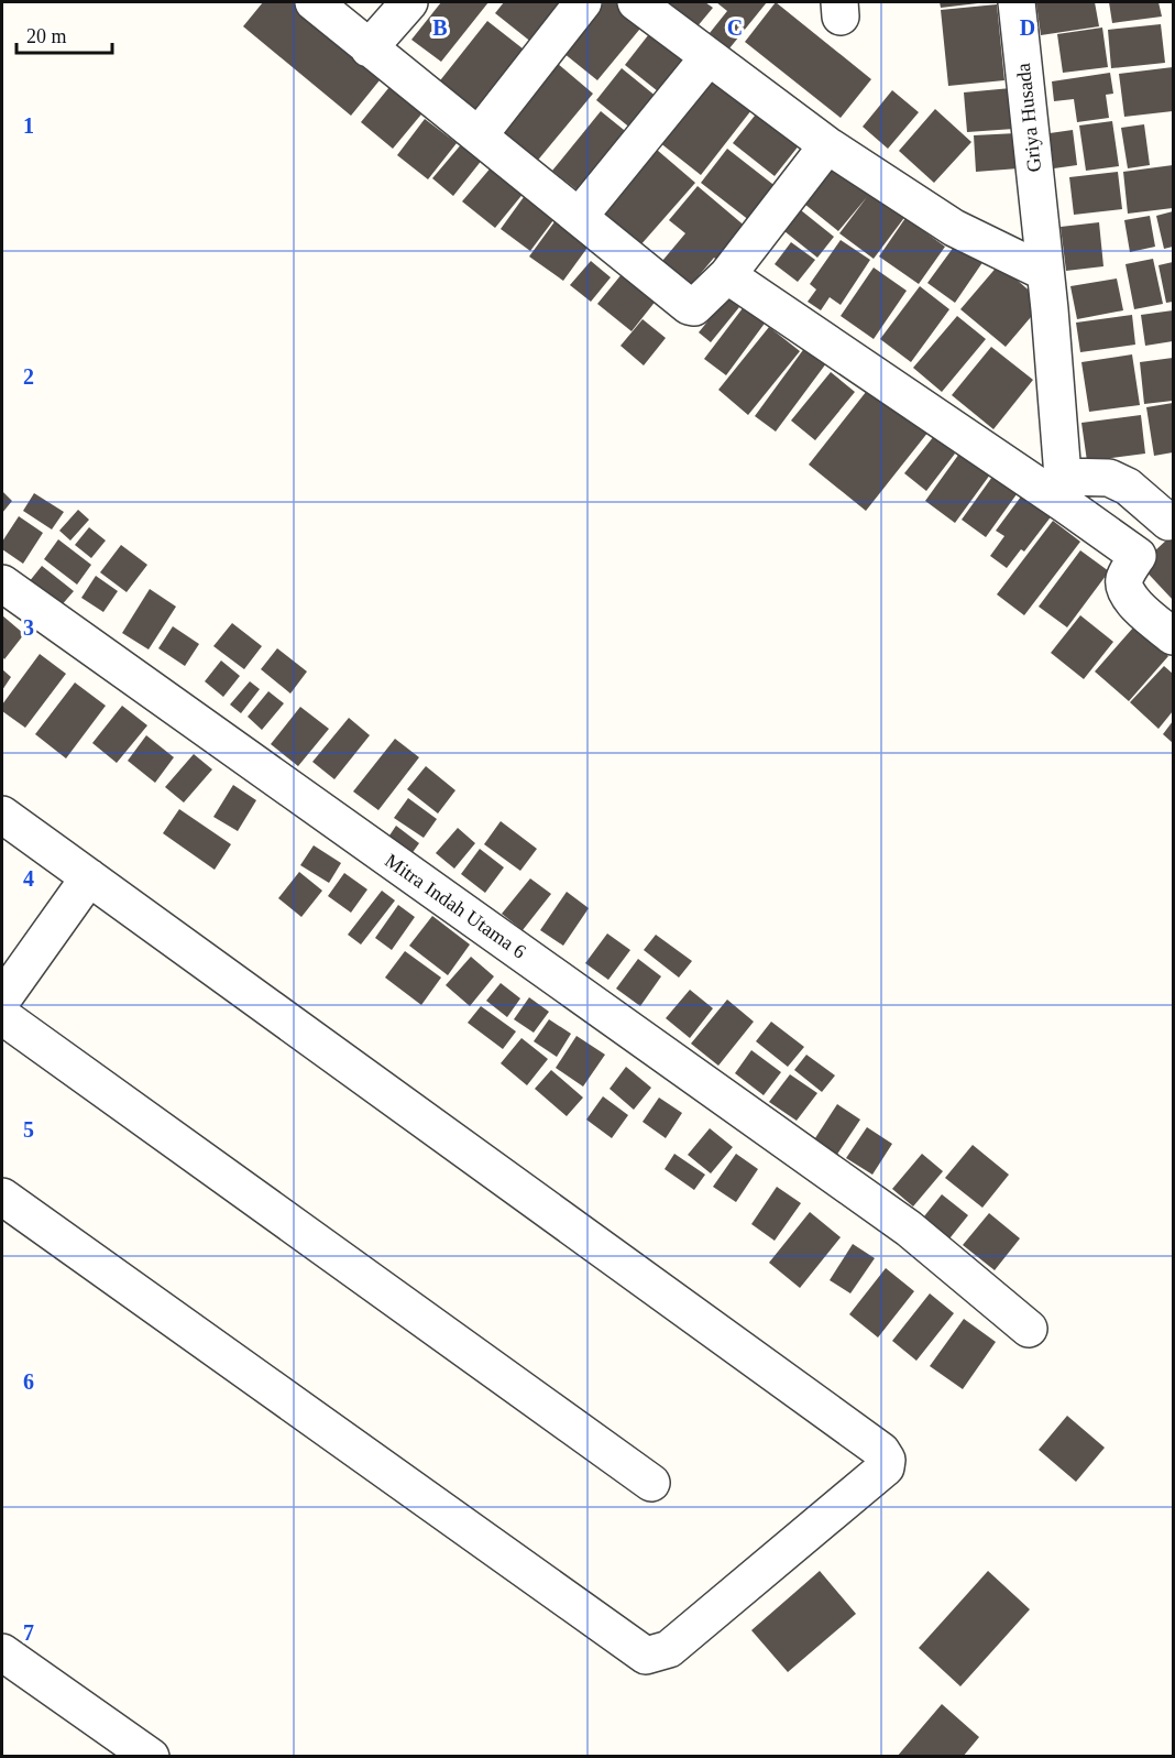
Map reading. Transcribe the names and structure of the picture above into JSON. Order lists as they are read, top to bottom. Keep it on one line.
{"streets":{"street":["Griya Husada","Mitra Indah Utama 6"]},"scale_bar":"20 m","grid":{"columns":["B","C","D"],"rows":["1","2","3","4","5","6","7"]}}
